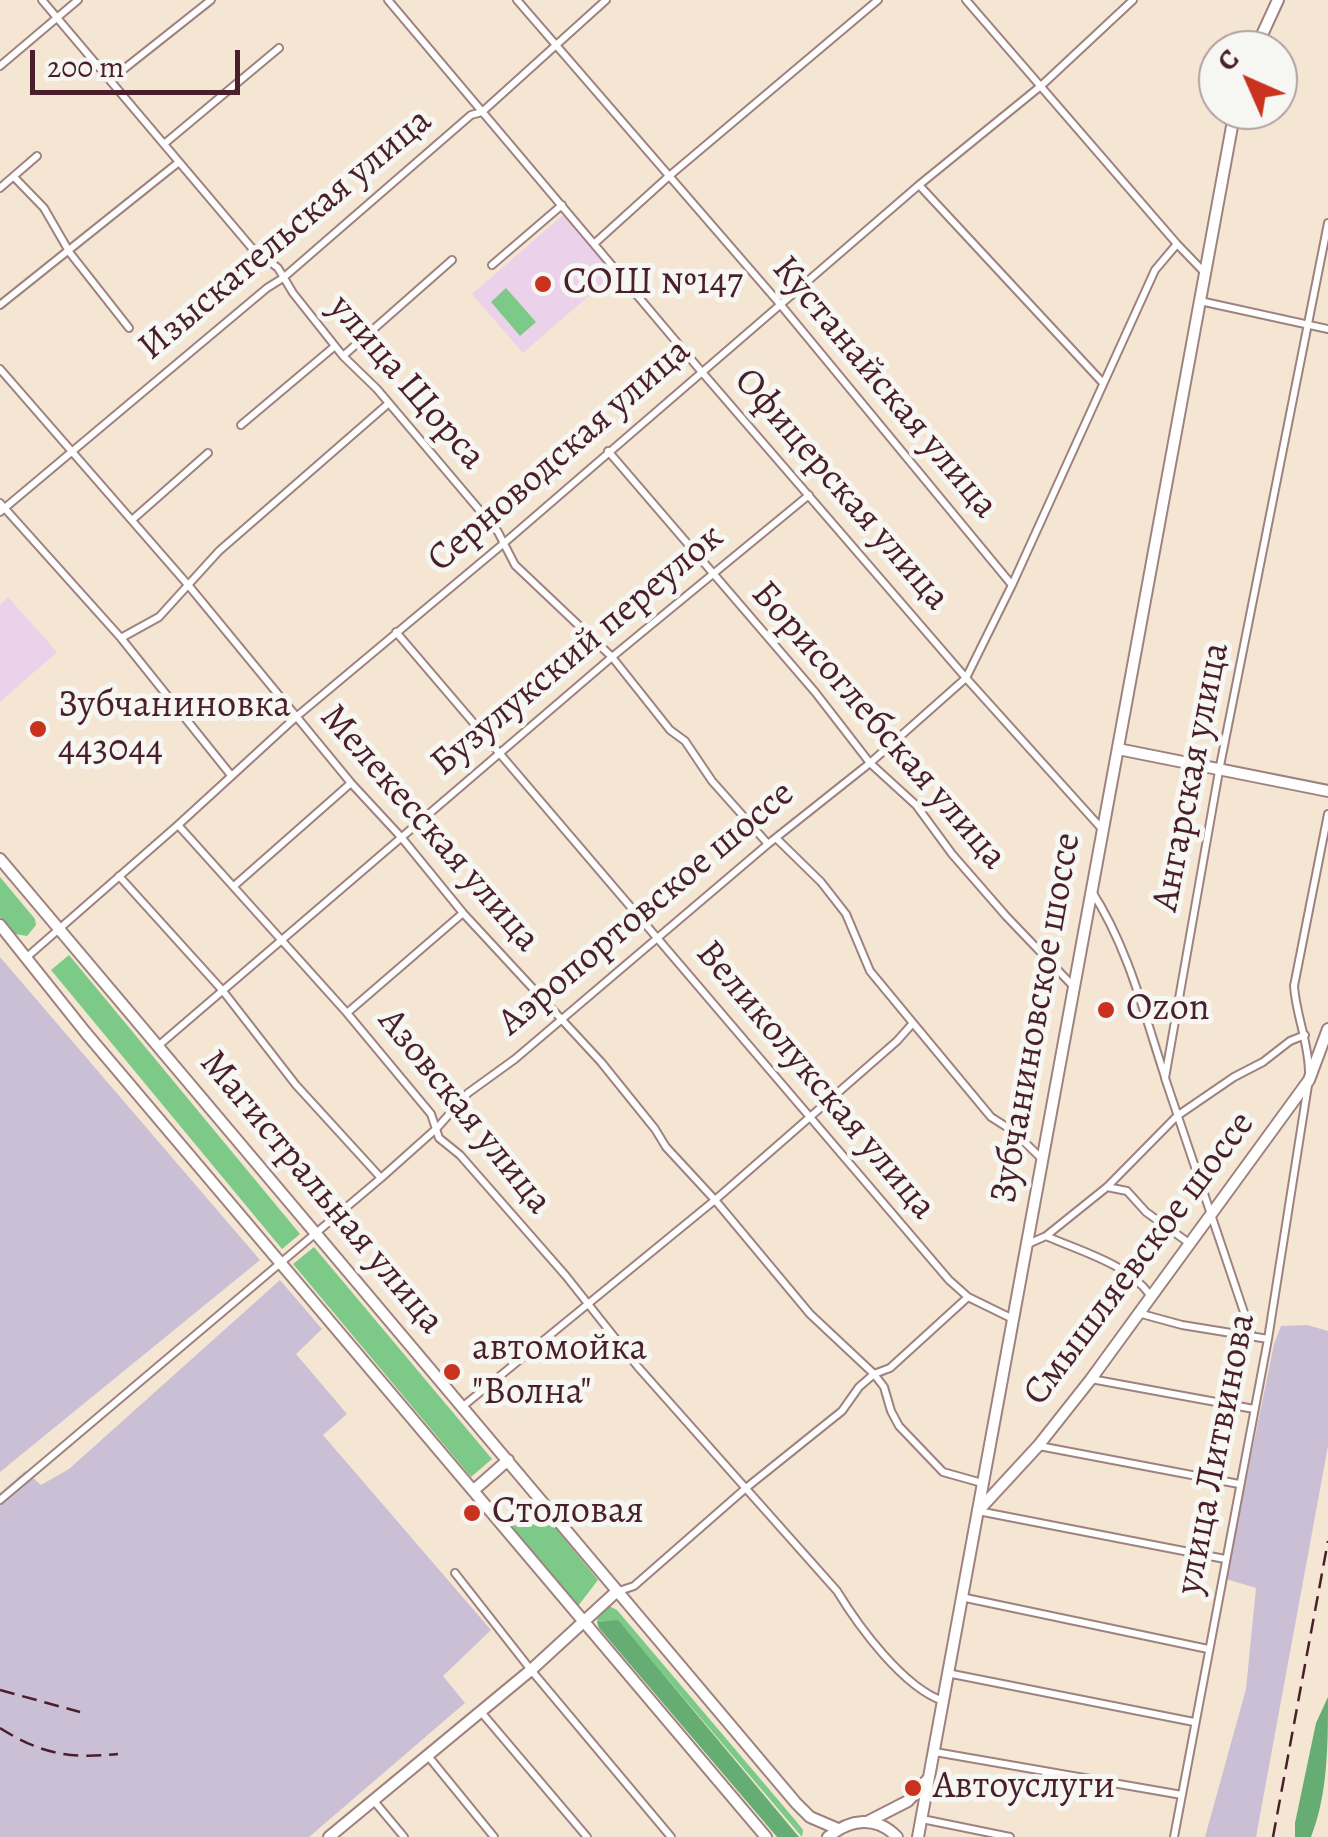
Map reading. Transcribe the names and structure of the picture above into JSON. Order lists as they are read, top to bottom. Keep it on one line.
{"streets":{"main road":["Зубчаниновское шоссе","Магистральная улица","Смышляевское шоссе"],"street":["Изыскательская улица","улица Щорса","Кустанайская улица","Серноводская улица","Офицерская улица","Бузулукский переулок","Борисоглебская улица","Ангарская улица","Мелекесская улица","Аэропортовское шоссе","Великолукская улица","Азовская улица","улица Литвинова"]},"crossings":[["Изыскательская улица","улица Щорса"],["Изыскательская улица","Кустанайская улица"],["Изыскательская улица","Офицерская улица"],["Изыскательская улица","Мелекесская улица"],["улица Щорса","Серноводская улица"],["улица Щорса","Бузулукский переулок"],["улица Щорса","Аэропортовское шоссе"],["Кустанайская улица","Серноводская улица"],["Кустанайская улица","Аэропортовское шоссе"],["Серноводская улица","Офицерская улица"],["Серноводская улица","Борисоглебская улица"],["Серноводская улица","Мелекесская улица"],["Серноводская улица","Великолукская улица"],["Серноводская улица","Азовская улица"],["Серноводская улица","Магистральная улица"],["Офицерская улица","Бузулукский переулок"],["Офицерская улица","Аэропортовское шоссе"],["Офицерская улица","Зубчаниновское шоссе"],["Бузулукский переулок","Борисоглебская улица"],["Бузулукский переулок","Мелекесская улица"],["Бузулукский переулок","Великолукская улица"],["Бузулукский переулок","Азовская улица"],["Бузулукский переулок","Магистральная улица"],["Борисоглебская улица","Аэропортовское шоссе"],["Борисоглебская улица","Зубчаниновское шоссе"],["Ангарская улица","Смышляевское шоссе"],["Мелекесская улица","Аэропортовское шоссе"],["Мелекесская улица","Зубчаниновское шоссе"],["Аэропортовское шоссе","Великолукская улица"],["Аэропортовское шоссе","Азовская улица"],["Аэропортовское шоссе","Магистральная улица"],["Зубчаниновское шоссе","Великолукская улица"],["Зубчаниновское шоссе","Азовская улица"],["Зубчаниновское шоссе","Смышляевское шоссе"],["Смышляевское шоссе","улица Литвинова"]],"places":["СОШ №147","Зубчаниновка 443044","Ozon","автомойка \"Волна\"","Столовая","Автоуслуги"],"scale_bar":"200 m","north":"top left"}
